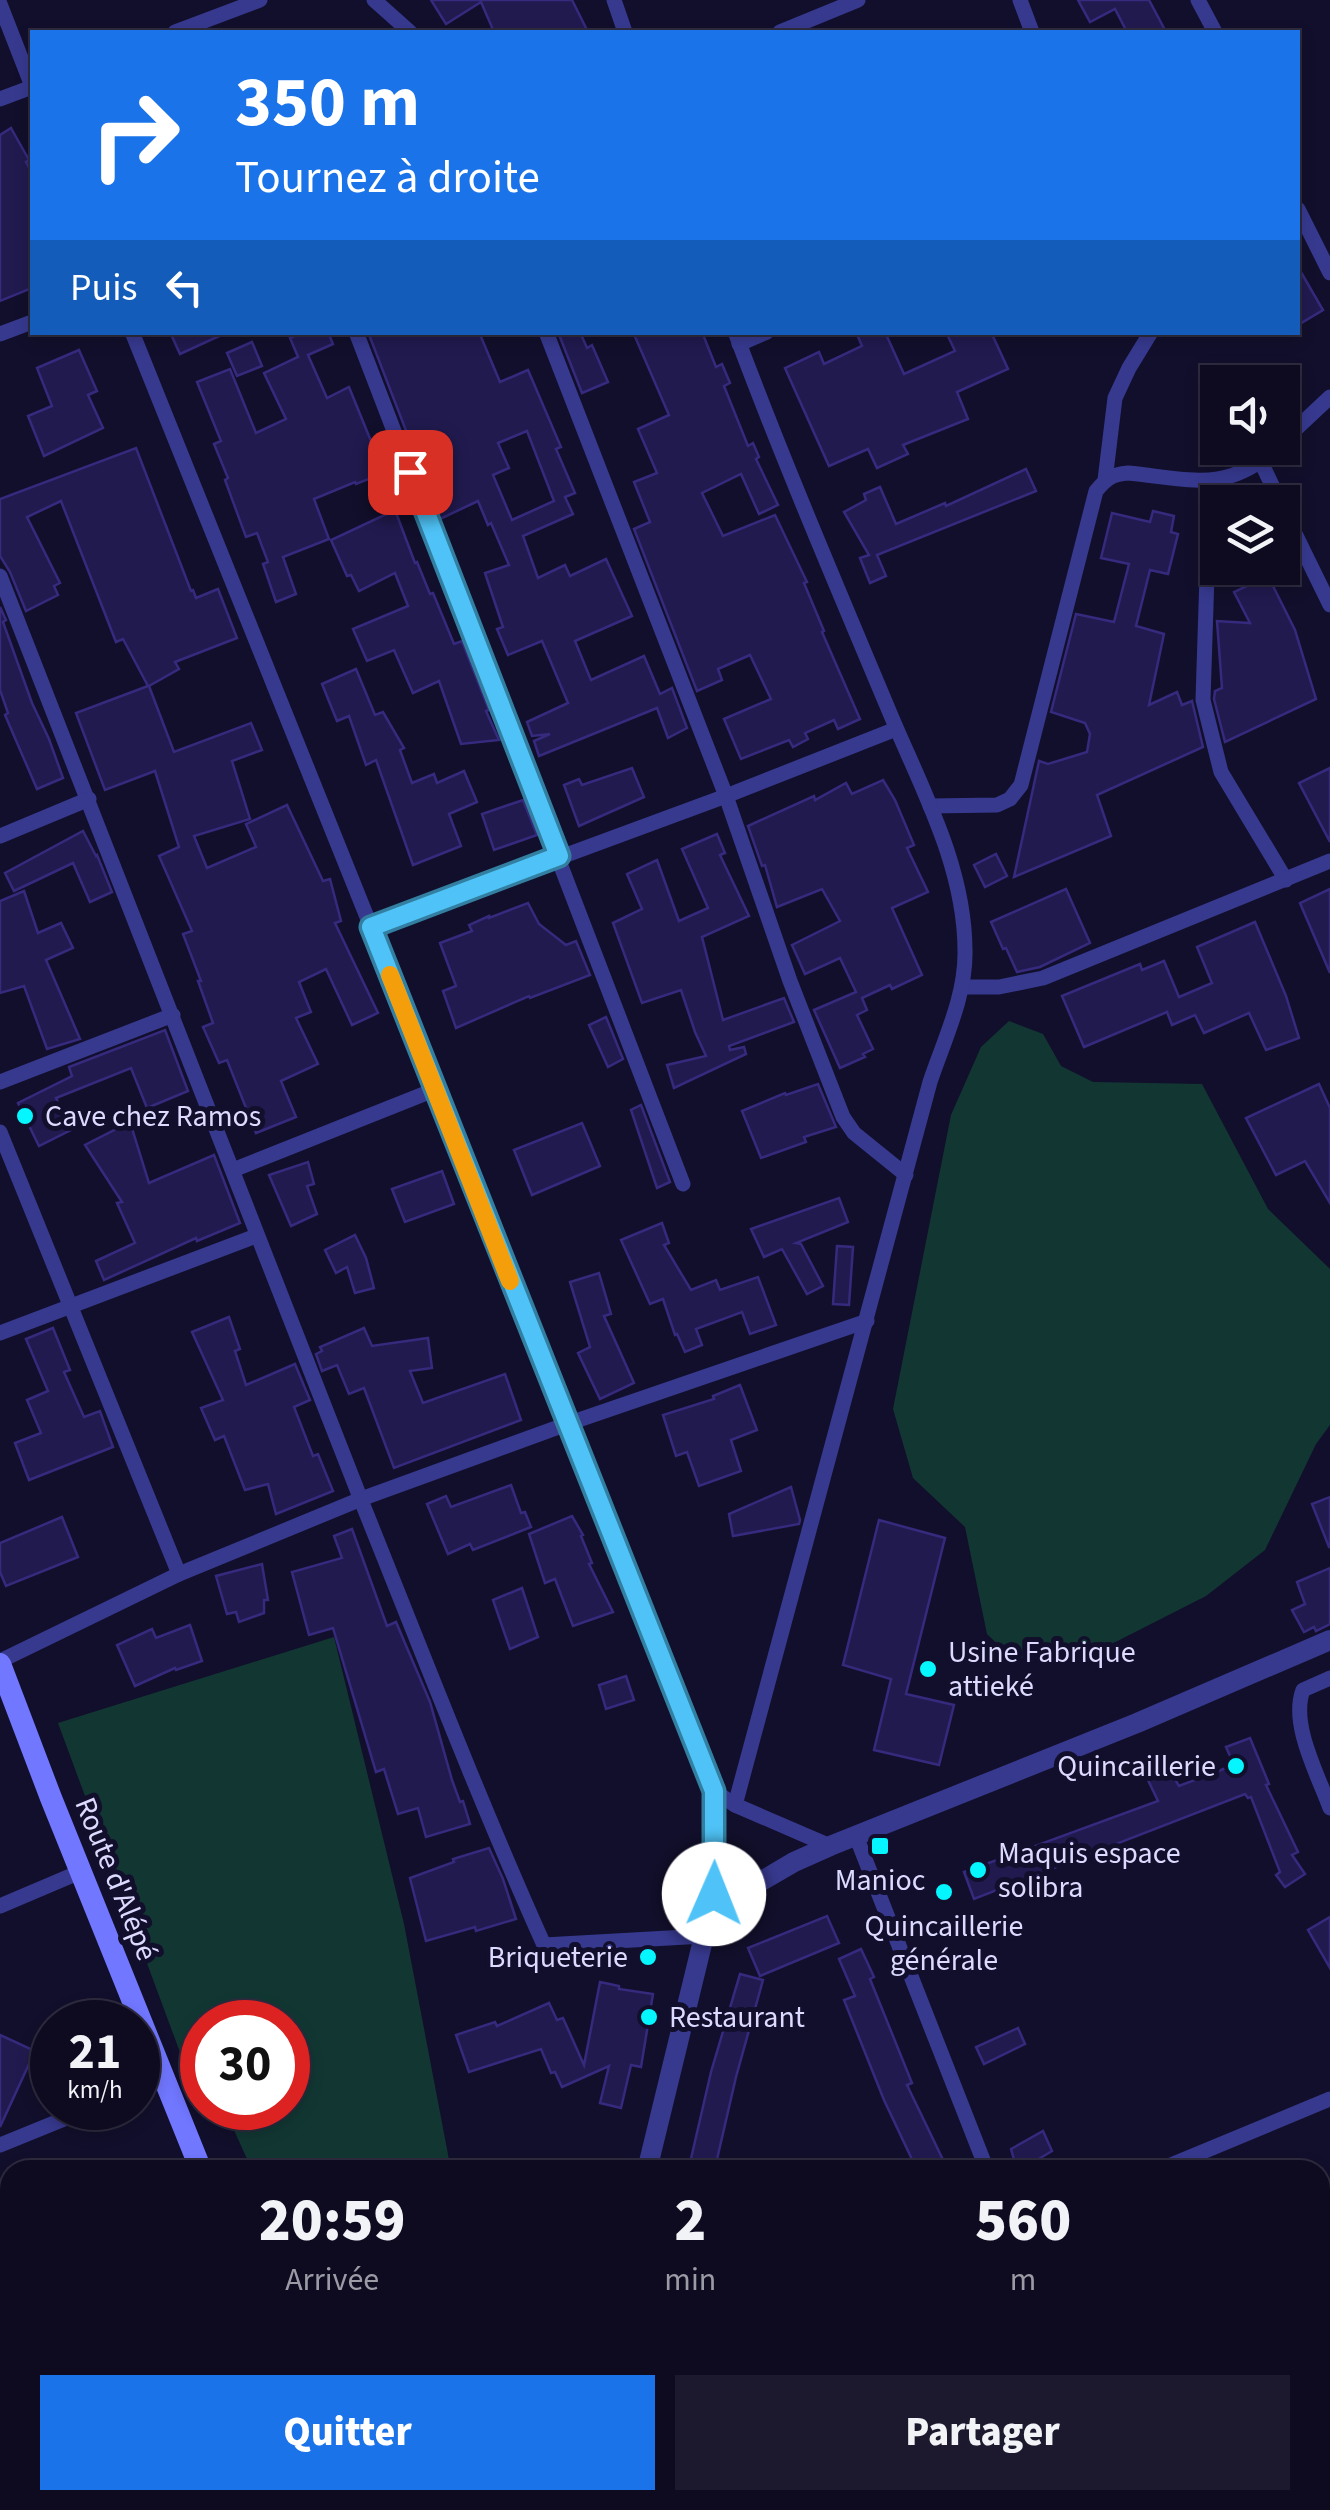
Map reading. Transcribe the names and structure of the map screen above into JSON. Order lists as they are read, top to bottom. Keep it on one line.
{"streets":{"main road":["Route d'Alépé"]},"places":{"other":["Cave chez Ramos","Usine Fabrique attieké","Quincaillerie","Maquis espace solibra","Quincaillerie générale","Briqueterie","Restaurant"],"transit":["Manioc"]},"page":{"turn":["350 m","Tournez à droite"],"then":"Puis","speed":"21 km/h","limit":"30","eta":["20:59","Arrivée","2","min","560","m"],"buttons":["Quitter","Partager"]}}
